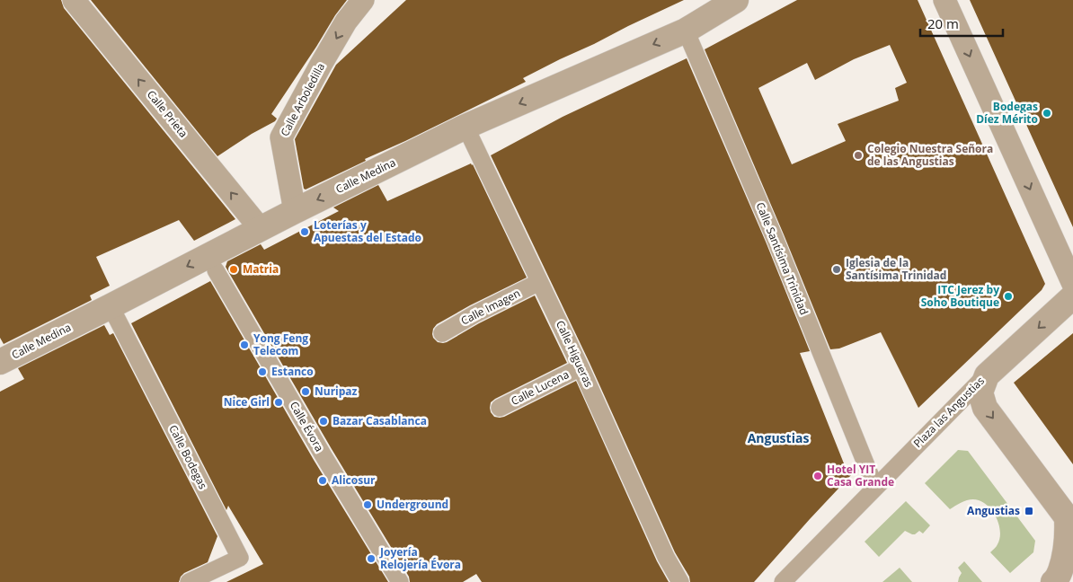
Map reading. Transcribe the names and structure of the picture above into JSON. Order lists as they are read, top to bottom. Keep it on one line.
{"streets":{"street":["Calle Arboledilla","Calle Prieta","Calle Medina","Calle Santísima Trinidad","Calle Imagen","Calle Higueras","Calle Lucena","Plaza las Angustias","Calle Évora","Calle Bodegas"]},"crossings":[["Calle Arboledilla","Calle Medina"],["Calle Prieta","Calle Medina"],["Calle Medina","Calle Santísima Trinidad"],["Calle Medina","Calle Higueras"],["Calle Medina","Calle Bodegas"],["Calle Santísima Trinidad","Plaza las Angustias"],["Calle Imagen","Calle Higueras"],["Calle Higueras","Calle Lucena"]],"one_way":["Calle Arboledilla","Calle Prieta","Calle Medina"],"districts":["Angustias"],"places":{"other":["Bodegas Díez Mérito","Colegio Nuestra Señora de las Angustias","Loterías y Apuestas del Estado","Matria","Iglesia de la Santísima Trinidad","ITC Jerez by Soho Boutique","Yong Feng Telecom","Estanco","Nuripaz","Nice Girl","Bazar Casablanca","Hotel YIT Casa Grande","Alicosur","Underground","Joyería Relojería Évora"],"transit":["Angustias"]},"scale_bar":"20 m"}
